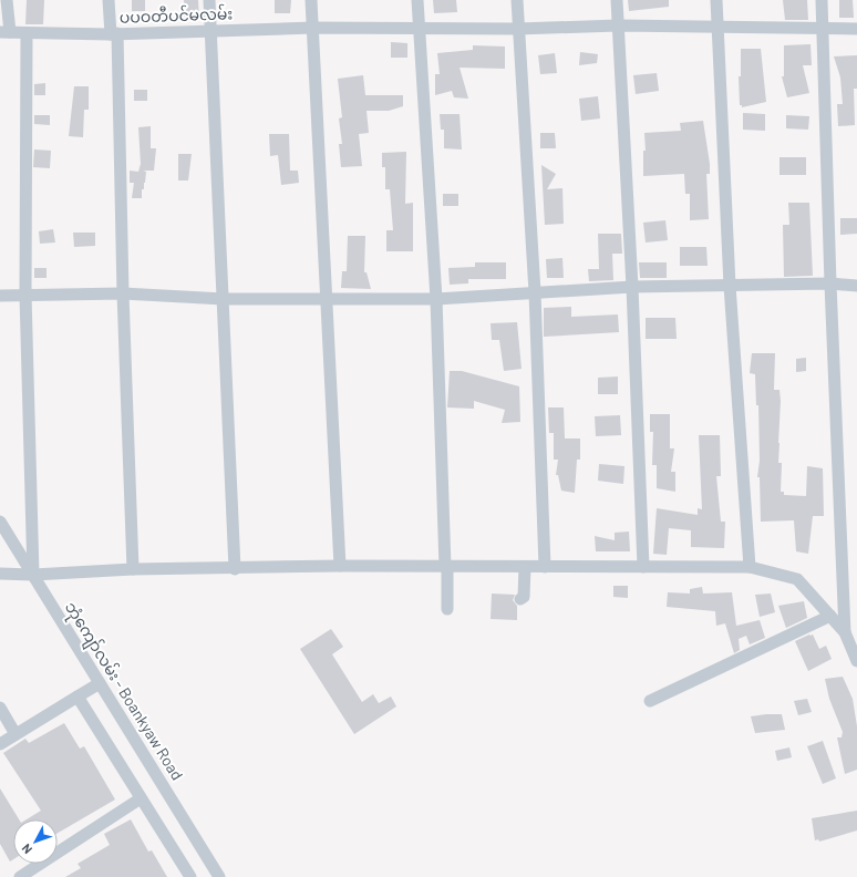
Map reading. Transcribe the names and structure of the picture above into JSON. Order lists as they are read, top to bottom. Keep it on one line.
{"streets":{"street":["ပပဝတီပင်မလမ်း","ဘုံကျော်လမ်း - Boankyaw Road"]},"north":"bottom left"}
